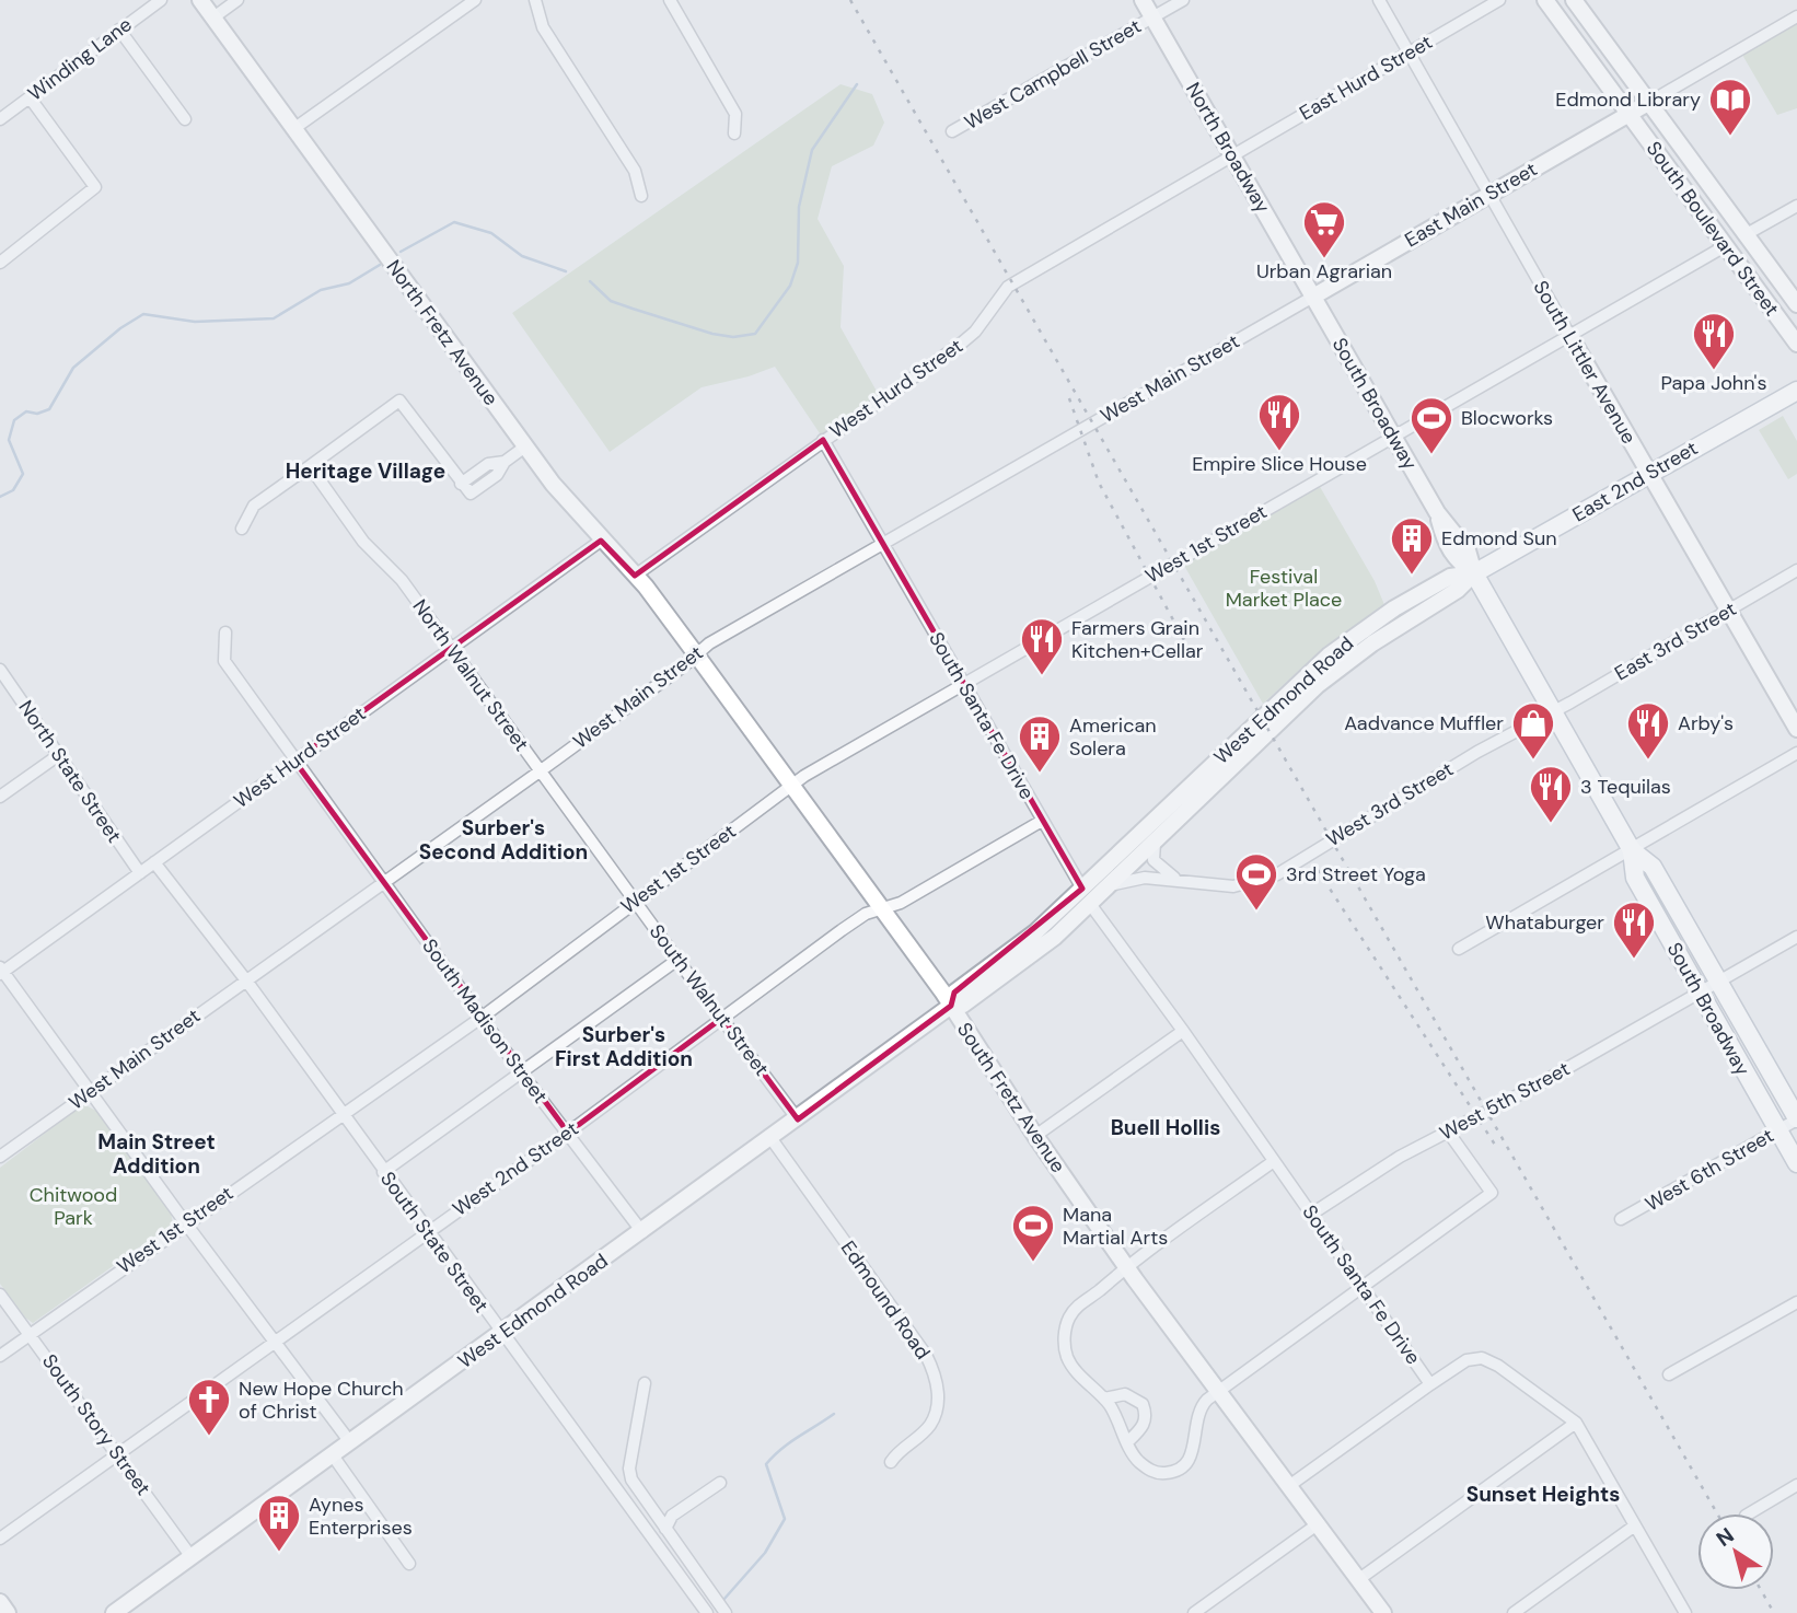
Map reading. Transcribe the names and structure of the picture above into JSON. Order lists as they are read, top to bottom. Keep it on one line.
{"streets":{"main road":["North Broadway","East Main Street","South Boulevard Street","North Fretz Avenue","South Littler Avenue","South Broadway","East 2nd Street","West Edmond Road","South Fretz Avenue"],"street":["Winding Lane","West Campbell Street","East Hurd Street","West Main Street","West Hurd Street","West 1st Street","East 3rd Street","North Walnut Street","South Santa Fe Drive","North State Street","West 3rd Street","South Walnut Street","South Madison Street","West 5th Street","West 2nd Street","West 6th Street","South State Street","Edmound Road","South Story Street"]},"crossings":[["West Campbell Street","North Broadway"],["East Hurd Street","North Broadway"],["East Hurd Street","South Littler Avenue"],["East Hurd Street","West Hurd Street"],["North Broadway","East Main Street"],["North Broadway","West Main Street"],["North Broadway","West Hurd Street"],["North Broadway","South Broadway"],["East Main Street","South Boulevard Street"],["East Main Street","South Littler Avenue"],["East Main Street","West Main Street"],["East Main Street","South Broadway"],["South Boulevard Street","West 1st Street"],["North Fretz Avenue","West Main Street"],["North Fretz Avenue","West Hurd Street"],["North Fretz Avenue","South Fretz Avenue"],["South Littler Avenue","East 2nd Street"],["South Littler Avenue","West 1st Street"],["South Littler Avenue","East 3rd Street"],["West Main Street","South Broadway"],["West Main Street","North Walnut Street"],["West Main Street","South Santa Fe Drive"],["West Main Street","South Walnut Street"],["West Main Street","South Madison Street"],["West Main Street","South Fretz Avenue"],["West Main Street","South State Street"],["West Hurd Street","North Walnut Street"],["West Hurd Street","South Santa Fe Drive"],["West Hurd Street","North State Street"],["West Hurd Street","South Madison Street"],["South Broadway","East 2nd Street"],["South Broadway","West 1st Street"],["South Broadway","East 3rd Street"],["South Broadway","West Edmond Road"],["South Broadway","West 3rd Street"],["South Broadway","West 5th Street"],["South Broadway","West 6th Street"],["East 2nd Street","West Edmond Road"],["West 1st Street","South Santa Fe Drive"],["West 1st Street","South Walnut Street"],["West 1st Street","South Madison Street"],["West 1st Street","South Fretz Avenue"],["West 1st Street","South State Street"],["West 1st Street","South Story Street"],["East 3rd Street","West 3rd Street"],["North Walnut Street","South Walnut Street"],["West Edmond Road","South Santa Fe Drive"],["West Edmond Road","West 3rd Street"],["West Edmond Road","South Walnut Street"],["West Edmond Road","South Madison Street"],["West Edmond Road","South Fretz Avenue"],["West Edmond Road","South State Street"],["West Edmond Road","Edmound Road"],["West Edmond Road","South Story Street"],["South Santa Fe Drive","West 5th Street"],["South Santa Fe Drive","West 2nd Street"],["South Walnut Street","West 2nd Street"],["South Madison Street","West 2nd Street"],["South Fretz Avenue","West 2nd Street"],["West 2nd Street","South State Street"],["West 2nd Street","South Story Street"]],"districts":["Heritage Village","Surber's Second Addition","Surber's First Addition","Buell Hollis","Main Street Addition","Sunset Heights"],"parks":["Festival Market Place","Chitwood Park"],"places":{"library":["Edmond Library"],"supermarket":["Urban Agrarian"],"restaurant":["Papa John's","Empire Slice House","Farmers Grain Kitchen+Cellar","Arby's","3 Tequilas","Whataburger"],"sports":["Blocworks","3rd Street Yoga","Mana Martial Arts"],"building":["Edmond Sun","American Solera","Aynes Enterprises"],"shop":["Aadvance Muffler"],"church":["New Hope Church of Christ"]},"north":"top left"}
